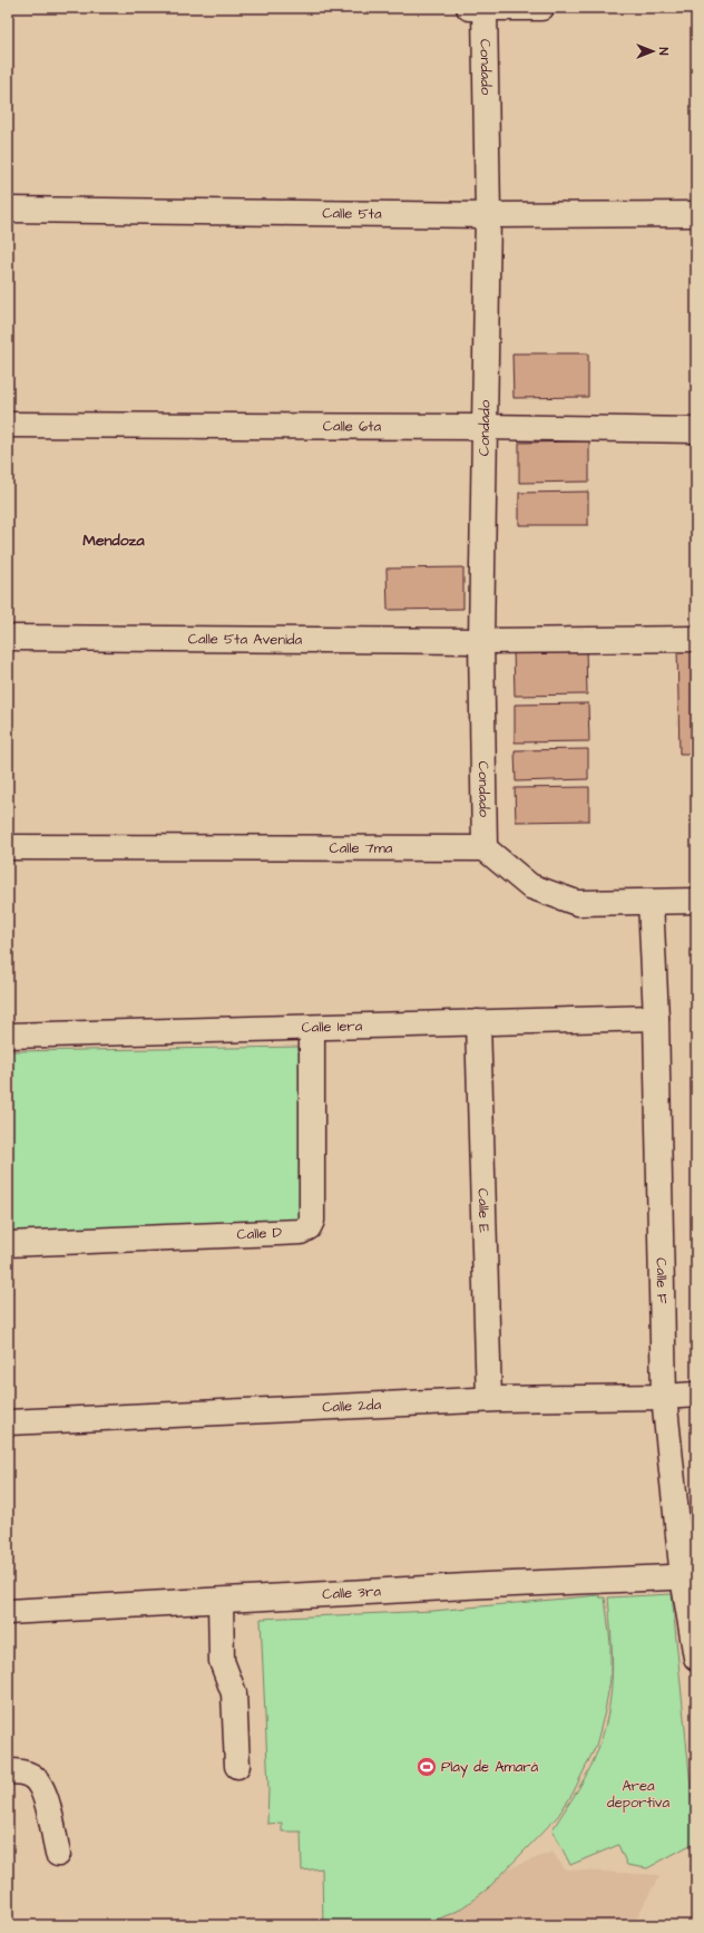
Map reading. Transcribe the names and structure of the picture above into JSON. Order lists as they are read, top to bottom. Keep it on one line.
{"streets":{"street":["Condado","Calle 5ta","Calle 6ta","Calle 5ta Avenida","Calle 7ma","Calle 1era","Calle E","Calle D","Calle F","Calle 2da","Calle 3ra"]},"crossings":[["Condado","Calle 5ta"],["Condado","Calle 6ta"],["Condado","Calle 5ta Avenida"],["Condado","Calle 7ma"],["Calle 1era","Calle E"],["Calle 1era","Calle D"],["Calle 1era","Calle F"],["Calle E","Calle 2da"],["Calle F","Calle 2da"],["Calle F","Calle 3ra"]],"districts":["Mendoza"],"parks":["Area deportiva"],"places":{"sports":["Play de Amará"]},"north":"right"}
